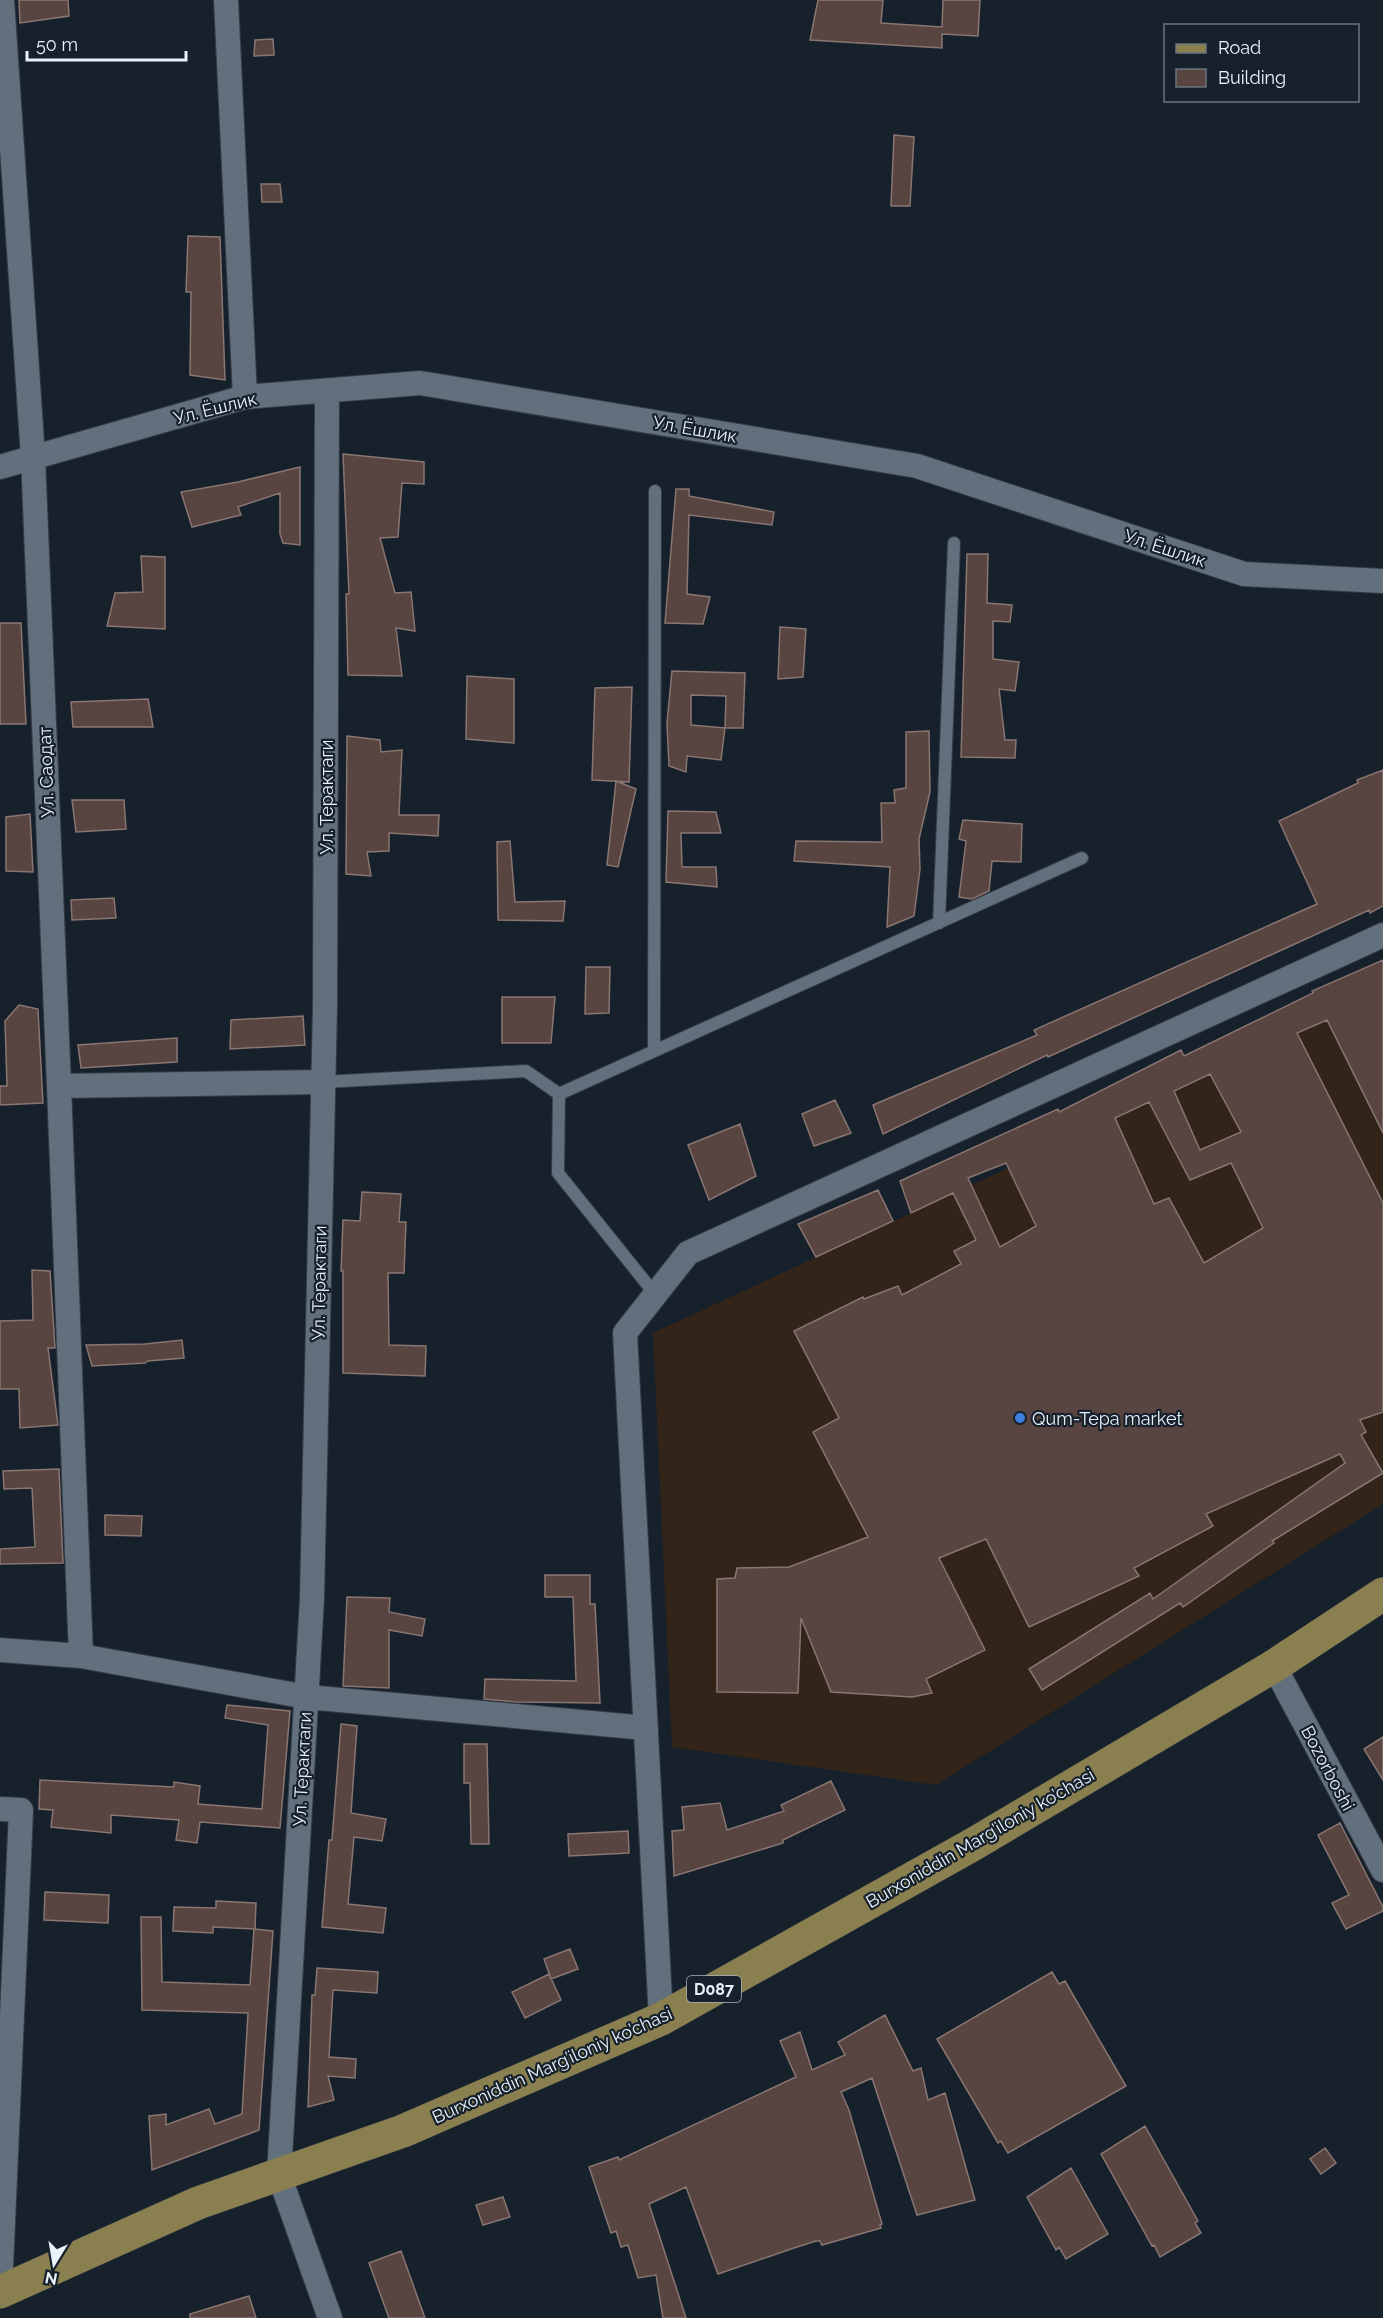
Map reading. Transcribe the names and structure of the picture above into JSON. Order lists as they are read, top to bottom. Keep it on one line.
{"streets":{"main road":["Burxoniddin Marg’iloniy ko’chasi","D087"],"street":["Ул. Ёшлик","Ул. Саодат","Ул. Терактаги","Bozorboshi"]},"crossings":[["Ул. Ёшлик","Ул. Саодат"],["Ул. Ёшлик","Ул. Терактаги"],["Ул. Терактаги","Burxoniddin Marg’iloniy ko’chasi"],["Bozorboshi","Burxoniddin Marg’iloniy ko’chasi"]],"places":["Qum-Tepa market"],"legend":["Road","Building"],"scale_bar":"50 m","north":"bottom"}
